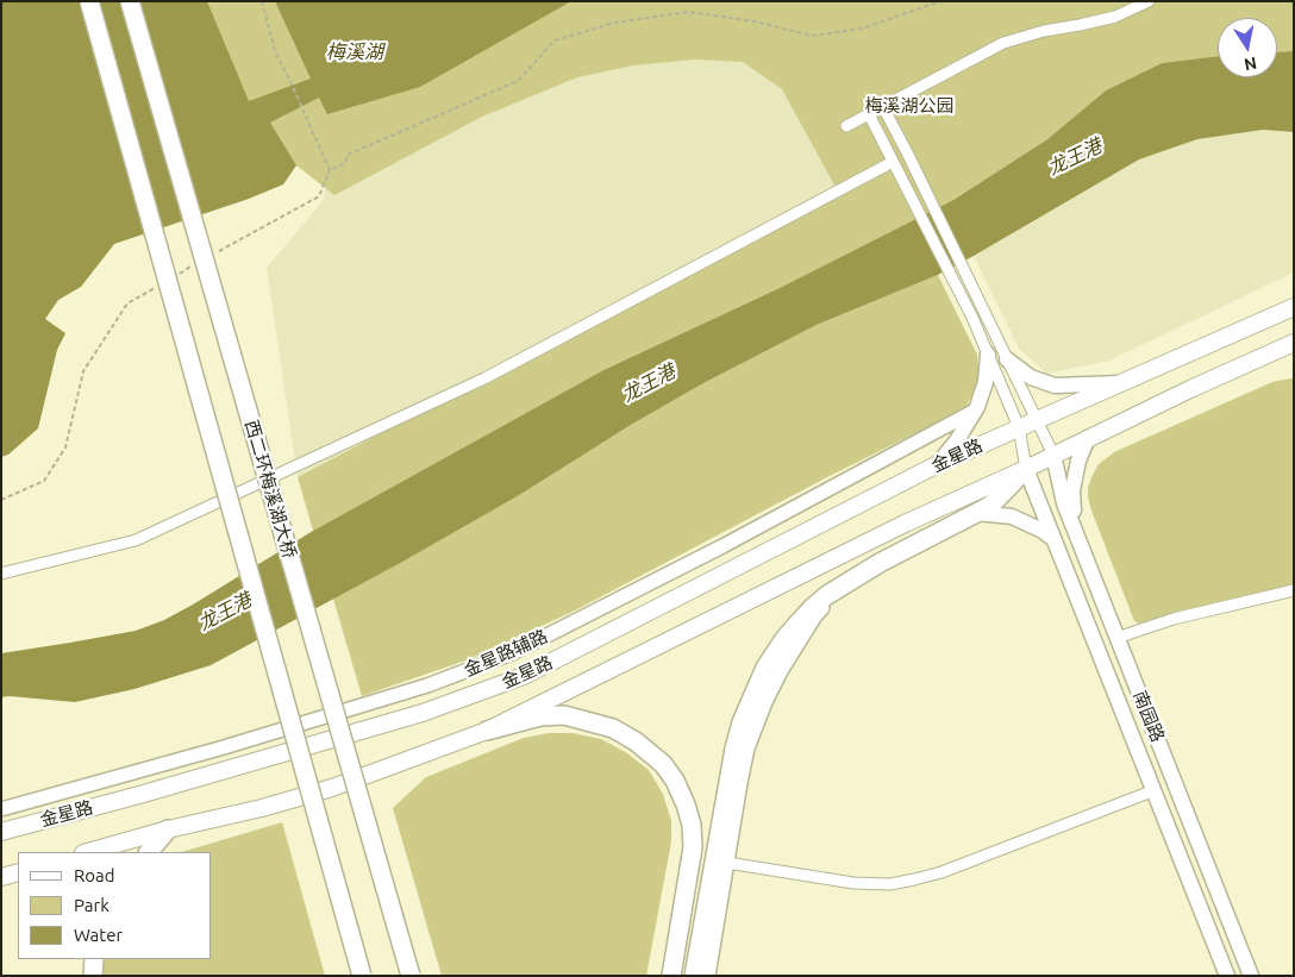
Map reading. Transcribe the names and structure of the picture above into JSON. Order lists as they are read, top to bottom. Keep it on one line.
{"streets":{"highway":["西二环梅溪湖大桥"],"main road":["金星路","南园路"],"street":["金星路辅路"]},"crossings":[["金星路","南园路"]],"water":["梅溪湖","龙王港"],"parks":["梅溪湖公园"],"legend":["Road","Park","Water"],"north":"bottom"}
